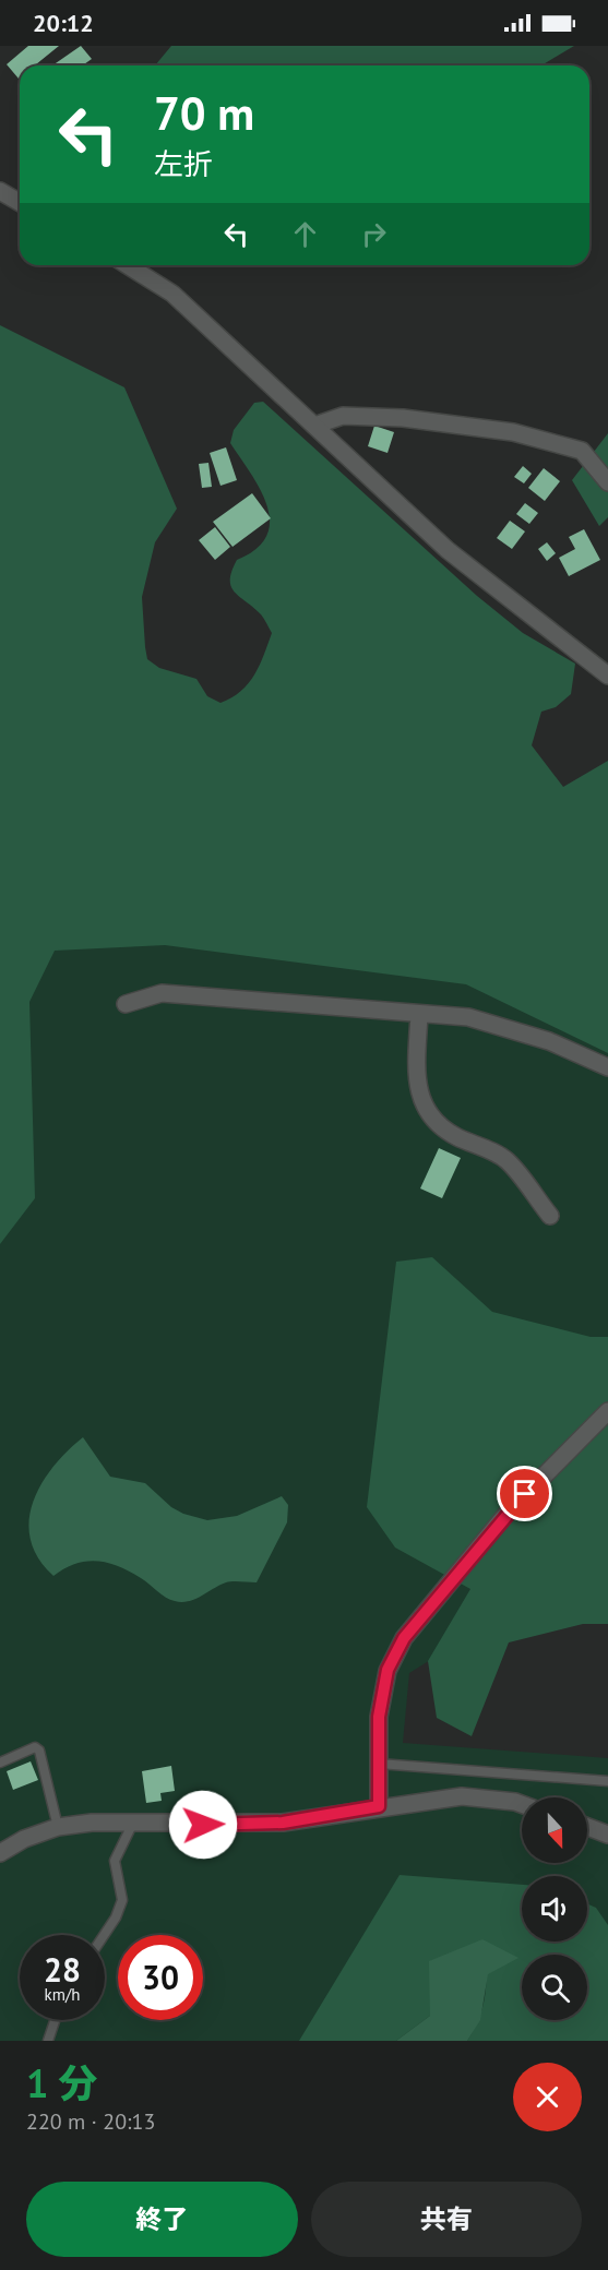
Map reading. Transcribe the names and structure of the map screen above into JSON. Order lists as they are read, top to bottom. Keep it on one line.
{"north":"bottom","page":{"status":"20:12","turn":["70 m","左折"],"speed":"28 km/h","limit":"30","heading":["1 分","220 m · 20:13"],"buttons":["終了","共有"]}}
